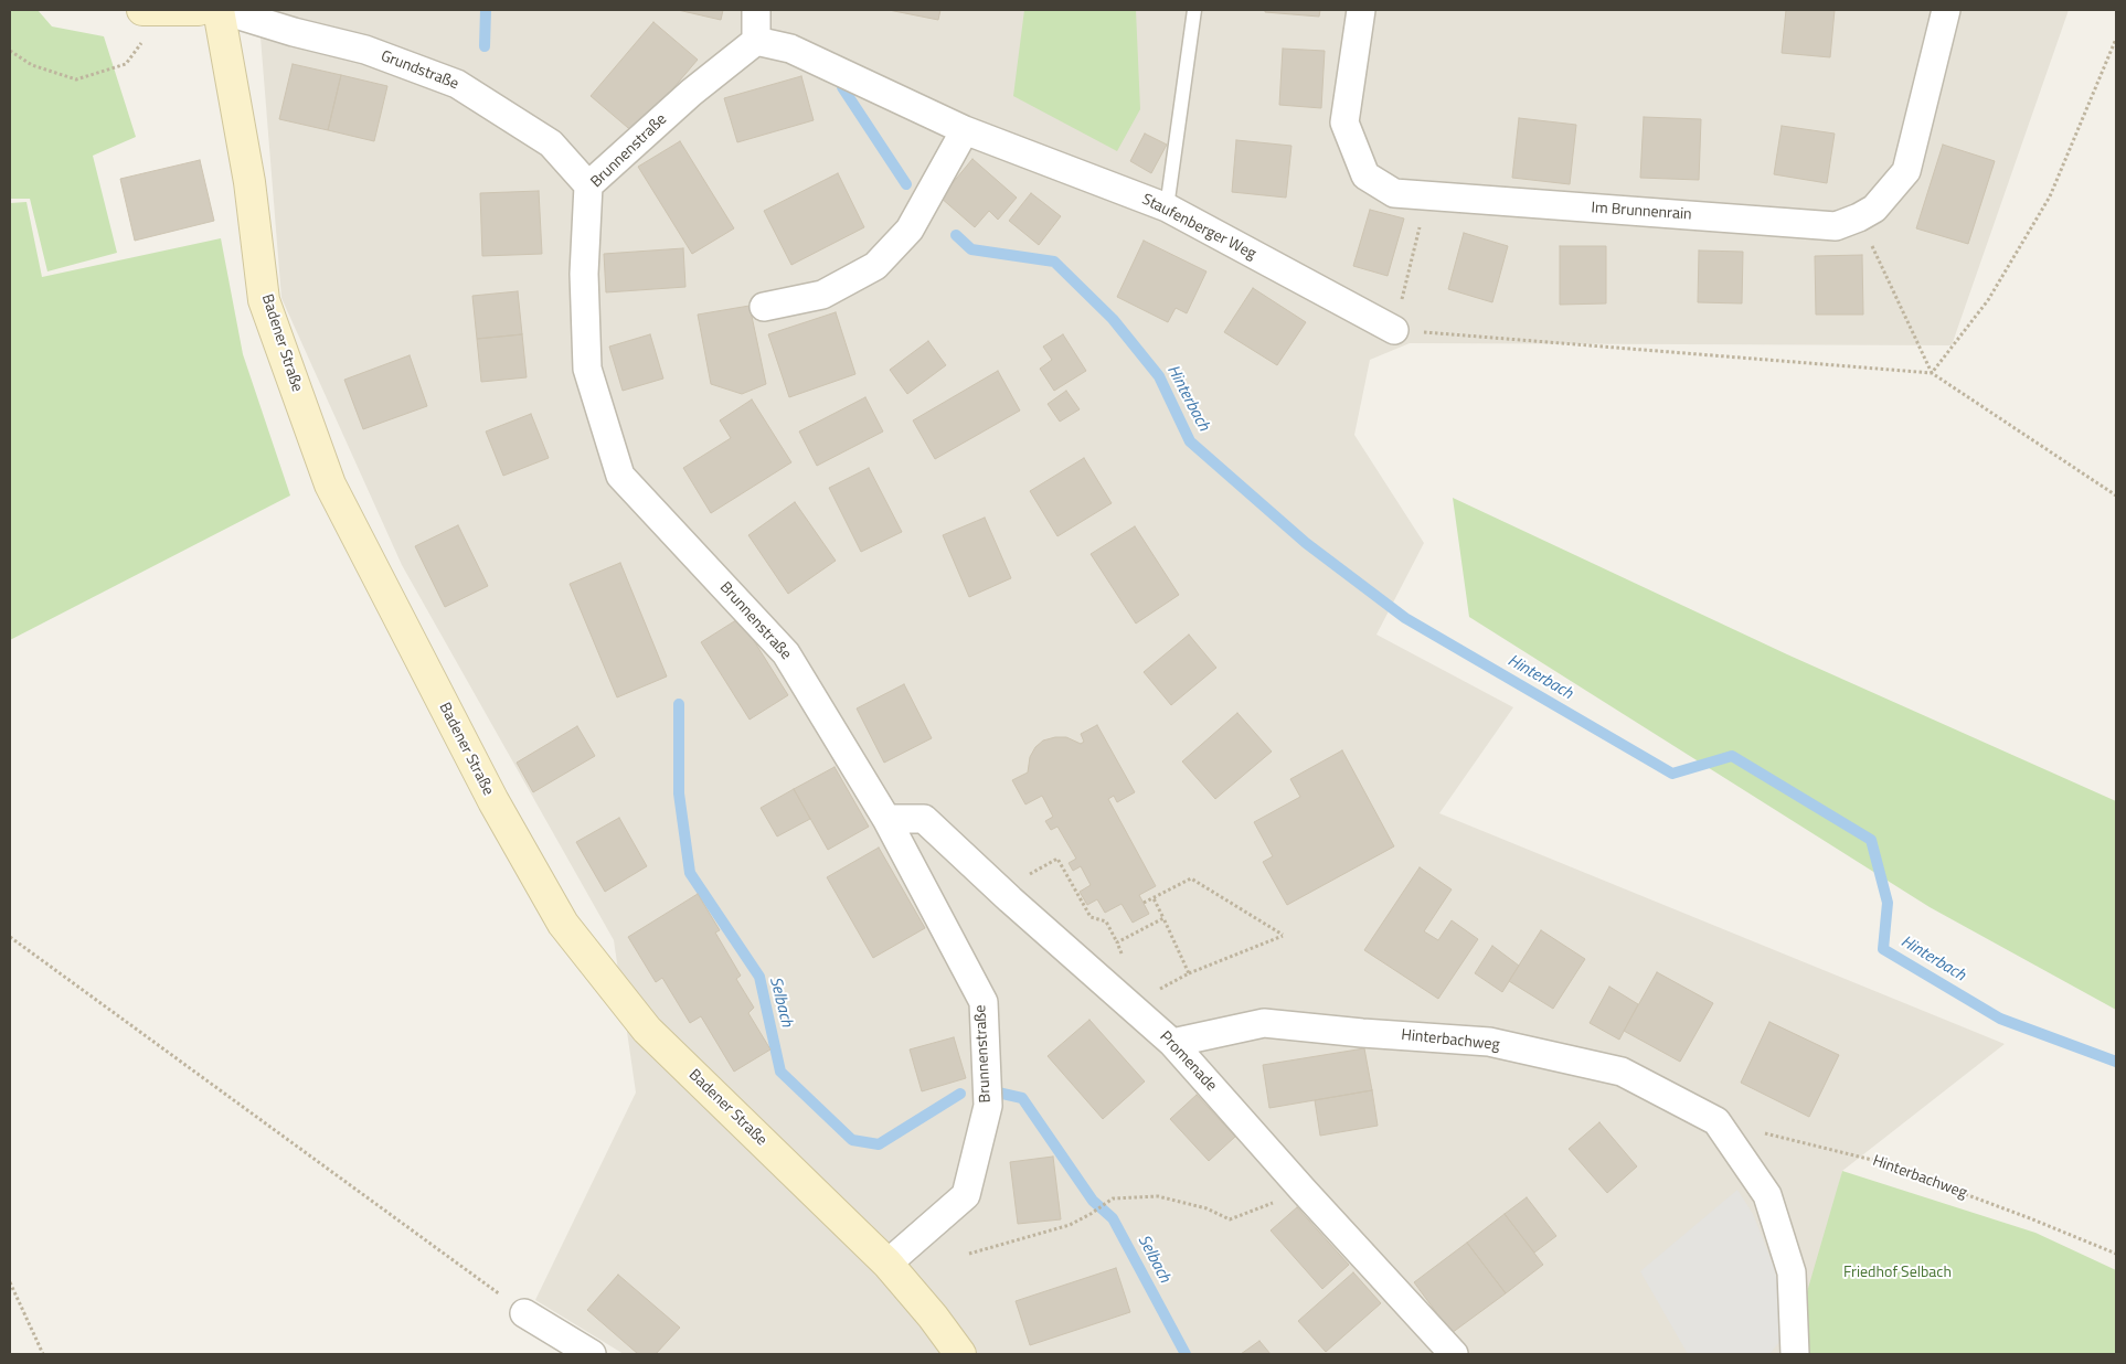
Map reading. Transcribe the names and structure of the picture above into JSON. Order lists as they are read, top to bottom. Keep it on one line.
{"streets":{"main road":["Badener Straße"],"street":["Grundstraße","Brunnenstraße","Im Brunnenrain","Staufenberger Weg","Hinterbachweg","Promenade"]},"crossings":[["Grundstraße","Brunnenstraße"],["Grundstraße","Badener Straße"],["Brunnenstraße","Staufenberger Weg"],["Brunnenstraße","Badener Straße"],["Brunnenstraße","Promenade"],["Hinterbachweg","Promenade"]],"water":["Hinterbach","Selbach"],"parks":["Friedhof Selbach"]}
